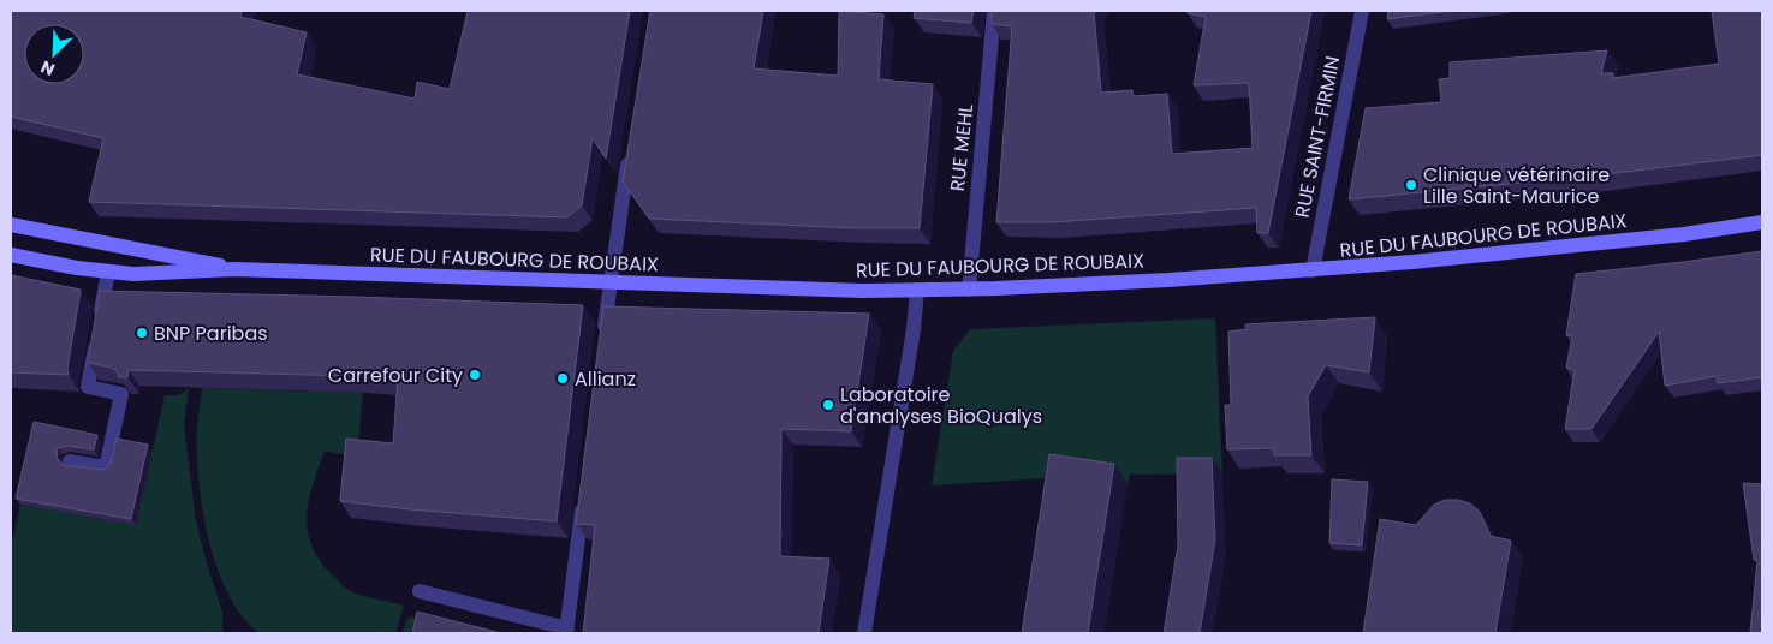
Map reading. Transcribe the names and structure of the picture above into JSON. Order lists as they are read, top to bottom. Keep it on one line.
{"streets":{"main road":["RUE DU FAUBOURG DE ROUBAIX"],"street":["RUE SAINT-FIRMIN","RUE MEHL"]},"crossings":[["RUE SAINT-FIRMIN","RUE DU FAUBOURG DE ROUBAIX"],["RUE MEHL","RUE DU FAUBOURG DE ROUBAIX"]],"places":["Clinique vétérinaire Lille Saint-Maurice","BNP Paribas","Carrefour City","Allianz","Laboratoire d'analyses BioQualys"],"north":"bottom left"}
